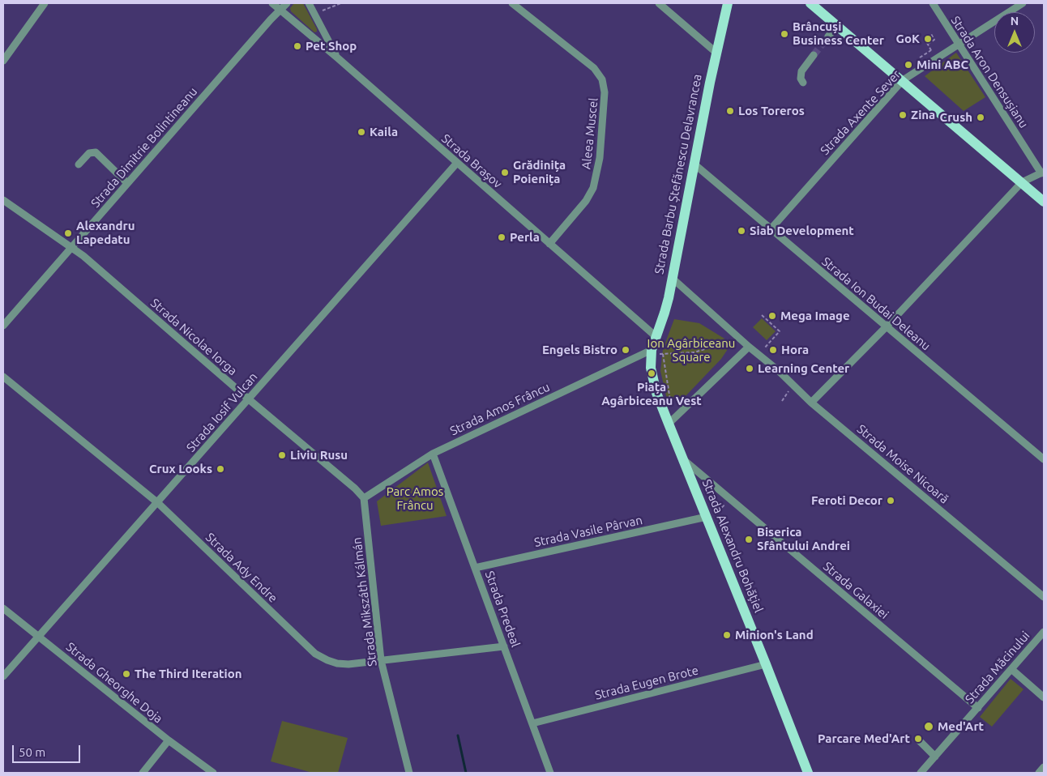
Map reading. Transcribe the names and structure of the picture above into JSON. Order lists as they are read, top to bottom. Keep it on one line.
{"streets":{"main road":["Strada Barbu Ștefănescu Delavrancea","Strada Alexandru Bohățiel"],"street":["Strada Aron Densușianu","Strada Axente Sever","Aleea Muscel","Strada Dimitrie Bolintineanu","Strada Brașov","Strada Ion Budai Deleanu","Strada Nicolae Iorga","Strada Amos Frâncu","Strada Iosif Vulcan","Strada Moise Nicoară","Strada Vasile Pârvan","Strada Ady Endre","Strada Galaxiei","Strada Mikszáth Kálmán","Strada Predeal","Strada Măcinului","Strada Gheorghe Doja","Strada Eugen Brote"]},"crossings":[["Strada Aron Densușianu","Strada Axente Sever"],["Strada Axente Sever","Strada Ion Budai Deleanu"],["Aleea Muscel","Strada Brașov"],["Strada Dimitrie Bolintineanu","Strada Brașov"],["Strada Dimitrie Bolintineanu","Strada Nicolae Iorga"],["Strada Brașov","Strada Barbu Ștefănescu Delavrancea"],["Strada Brașov","Strada Iosif Vulcan"],["Strada Barbu Ștefănescu Delavrancea","Strada Ion Budai Deleanu"],["Strada Barbu Ștefănescu Delavrancea","Strada Amos Frâncu"],["Strada Barbu Ștefănescu Delavrancea","Strada Moise Nicoară"],["Strada Barbu Ștefănescu Delavrancea","Strada Alexandru Bohățiel"],["Strada Nicolae Iorga","Strada Amos Frâncu"],["Strada Nicolae Iorga","Strada Iosif Vulcan"],["Strada Nicolae Iorga","Strada Mikszáth Kálmán"],["Strada Amos Frâncu","Strada Alexandru Bohățiel"],["Strada Amos Frâncu","Strada Mikszáth Kálmán"],["Strada Amos Frâncu","Strada Predeal"],["Strada Iosif Vulcan","Strada Ady Endre"],["Strada Iosif Vulcan","Strada Gheorghe Doja"],["Strada Vasile Pârvan","Strada Alexandru Bohățiel"],["Strada Vasile Pârvan","Strada Predeal"],["Strada Alexandru Bohățiel","Strada Galaxiei"],["Strada Alexandru Bohățiel","Strada Eugen Brote"],["Strada Ady Endre","Strada Mikszáth Kálmán"],["Strada Ady Endre","Strada Predeal"],["Strada Galaxiei","Strada Măcinului"],["Strada Predeal","Strada Eugen Brote"]],"parks":["Ion Agârbiceanu Square","Parc Amos Frâncu"],"places":["Brâncuși Business Center","GoK","Pet Shop","Mini ABC","Los Toreros","Zina","Crush","Kaila","Grădinița Poienița","Siab Development","Alexandru Lapedatu","Perla","Mega Image","Engels Bistro","Hora","Learning Center","Piața Agârbiceanu Vest","Liviu Rusu","Crux Looks","Feroti Decor","Biserica Sfântului Andrei","Minion's Land","The Third Iteration","Med'Art","Parcare Med'Art"],"scale_bar":"50 m","north":"top"}
